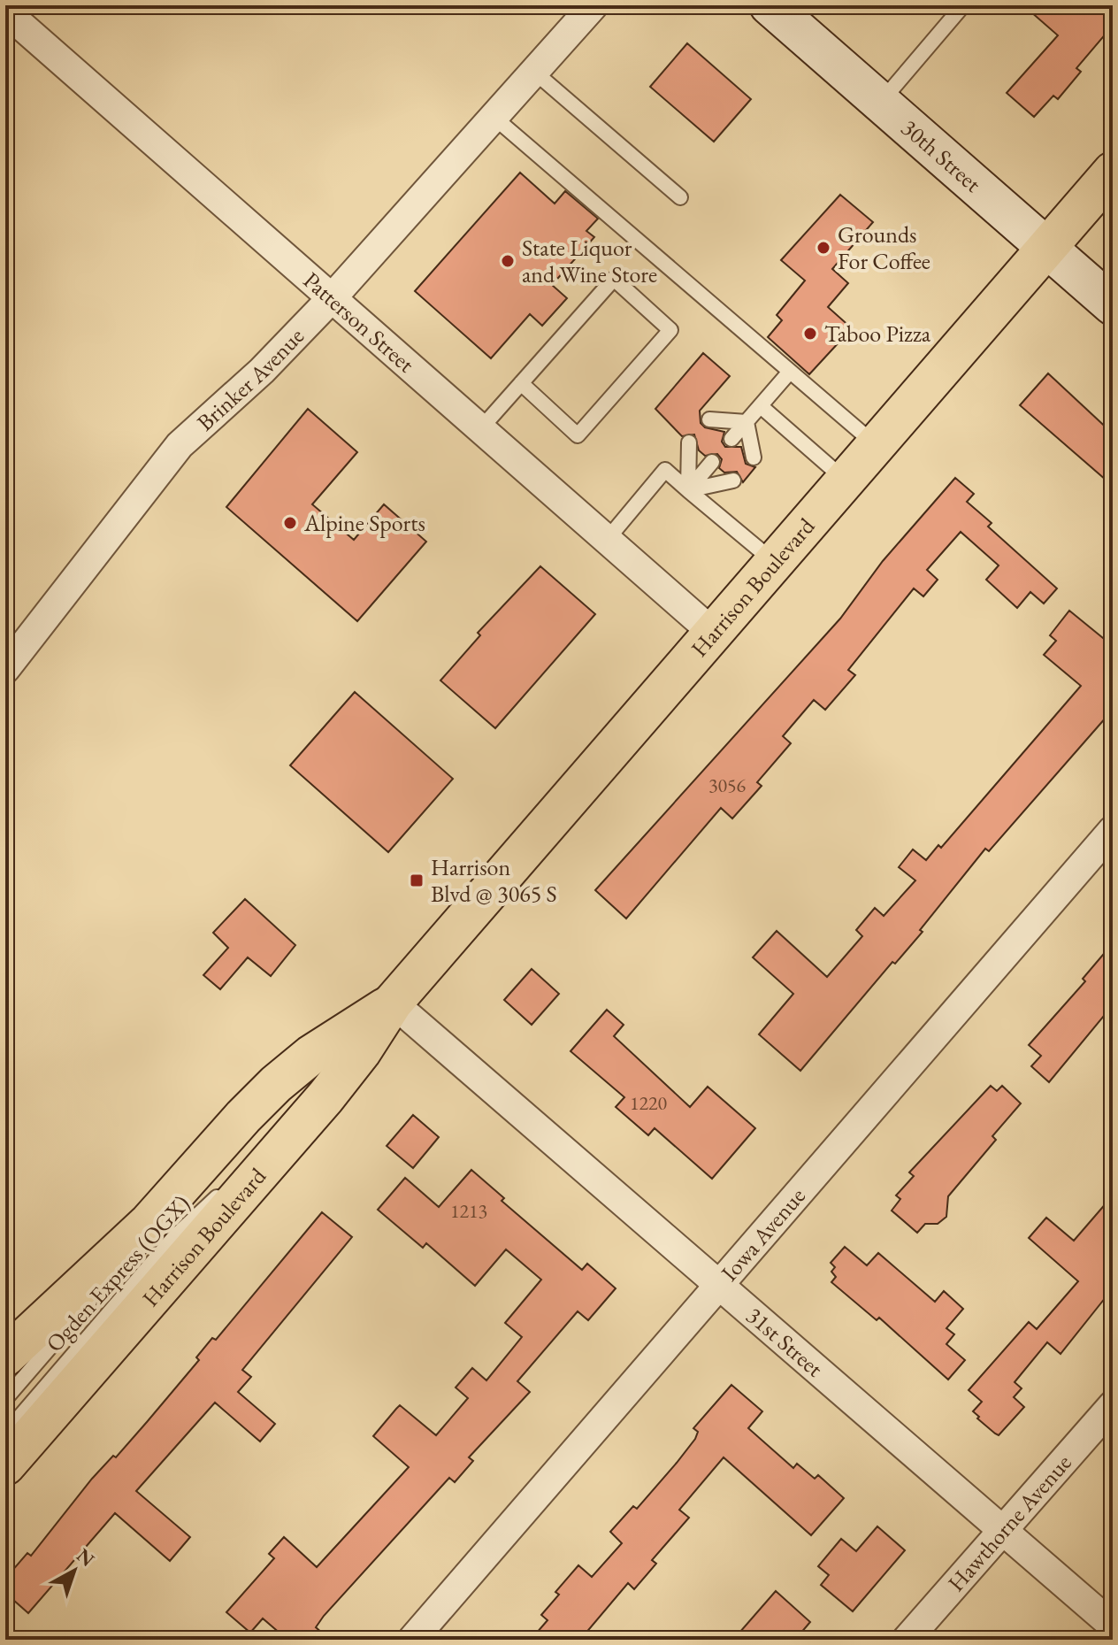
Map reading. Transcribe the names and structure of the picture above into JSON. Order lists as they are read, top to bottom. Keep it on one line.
{"streets":{"main road":["30th Street","Harrison Boulevard"],"street":["Patterson Street","Brinker Avenue","Iowa Avenue","31st Street","Hawthorne Avenue"],"lane":["Ogden Express (OGX)"]},"crossings":[["30th Street","Harrison Boulevard"],["Patterson Street","Brinker Avenue"],["Patterson Street","Harrison Boulevard"],["Harrison Boulevard","Ogden Express (OGX)"],["Harrison Boulevard","31st Street"],["Iowa Avenue","31st Street"],["31st Street","Hawthorne Avenue"]],"places":{"other":["Grounds For Coffee","State Liquor and Wine Store","Taboo Pizza","Alpine Sports"],"transit":["Harrison Blvd @ 3065 S"]},"house_numbers":["3056","1220","1213"],"north":"top right"}
